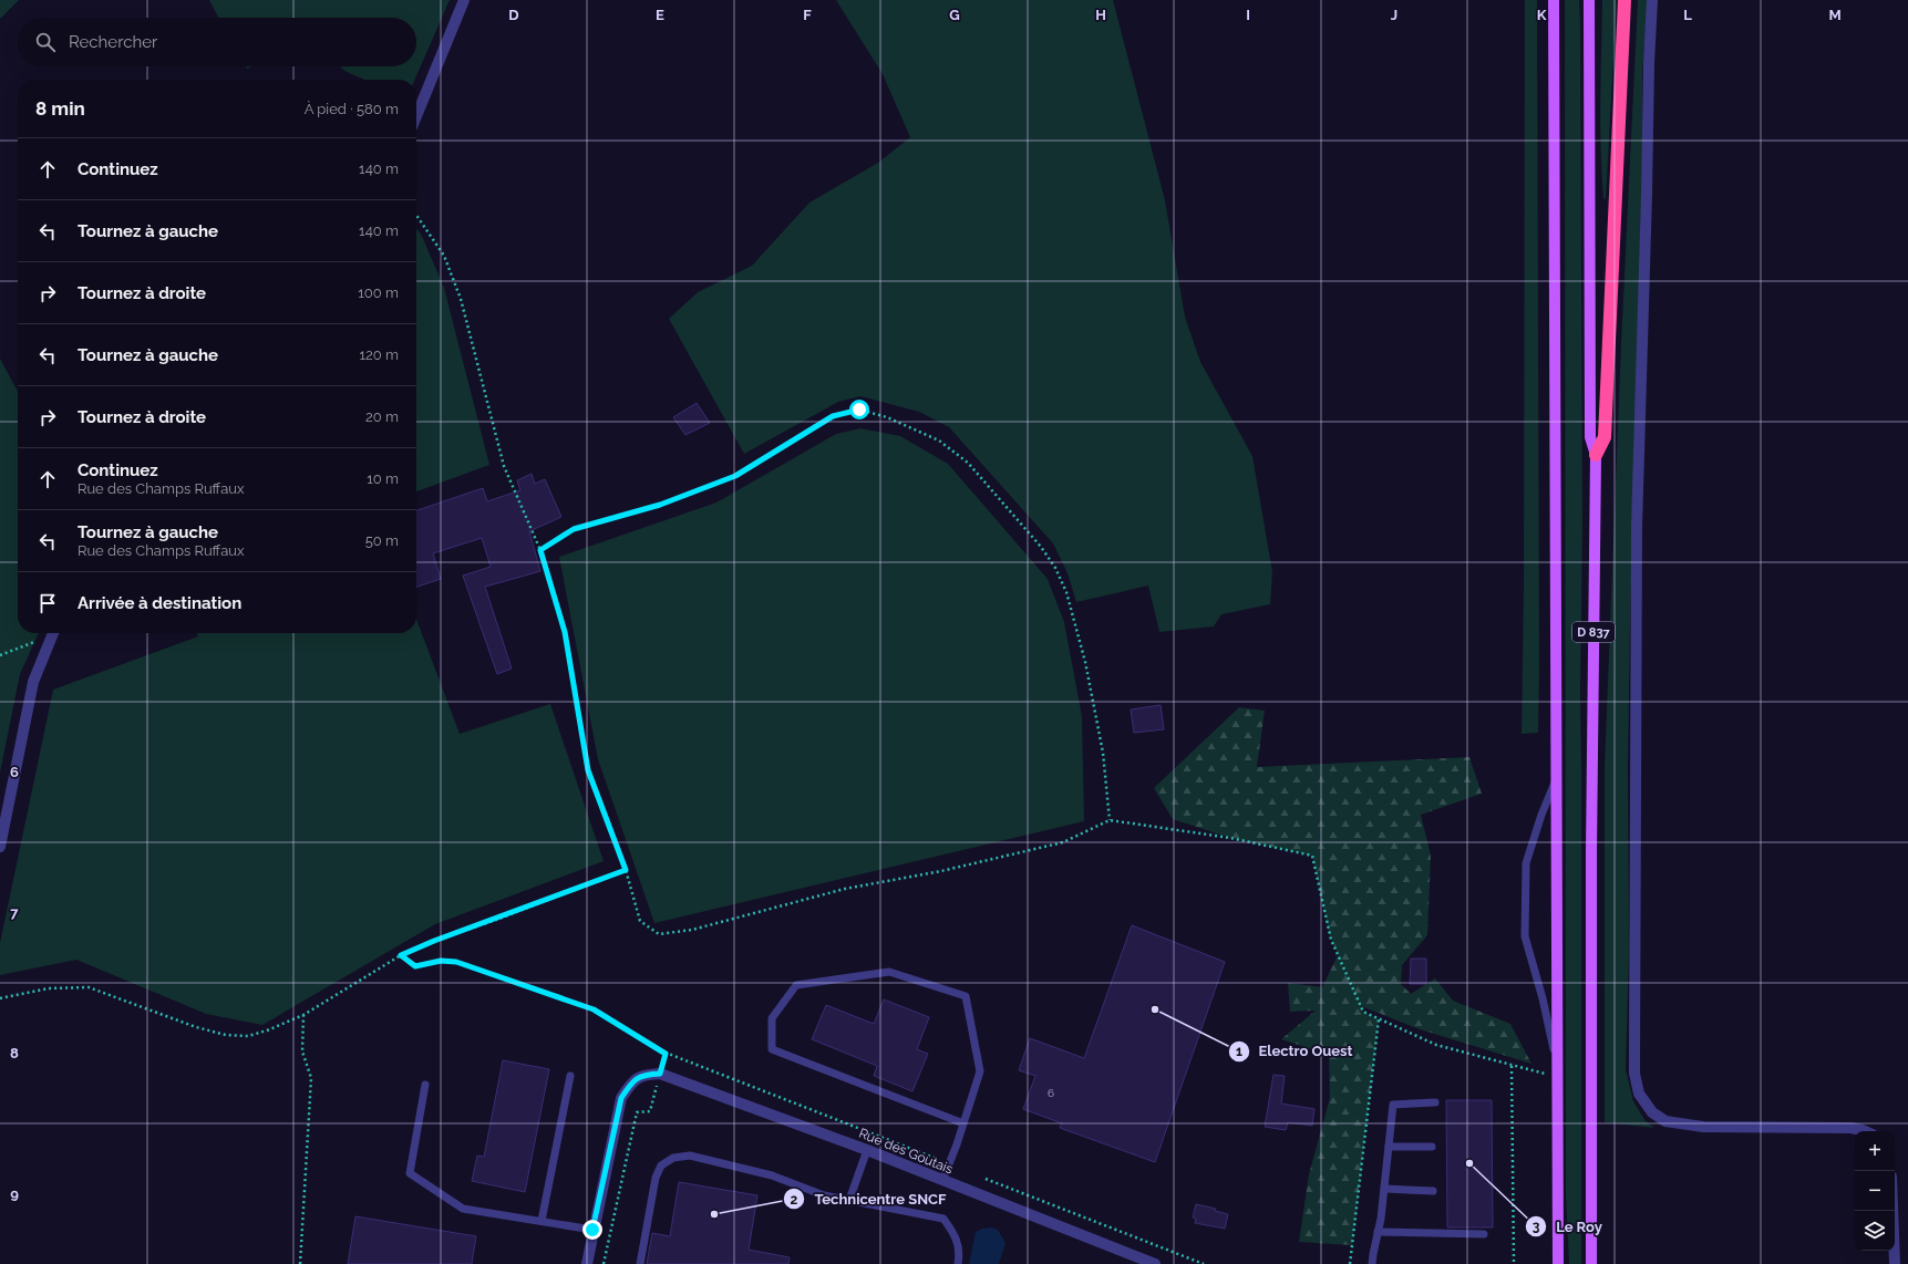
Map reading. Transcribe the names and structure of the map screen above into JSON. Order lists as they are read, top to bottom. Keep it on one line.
{"streets":{"main road":["D 837"],"street":["Rue des Goutais"]},"places":["Electro Ouest","Le Roy","Technicentre SNCF"],"house_numbers":["6"],"page":{"search":"Rechercher","heading":["8 min","À pied · 580 m"],"list":[["Continuez","140 m"],["Tournez à gauche","140 m"],["Tournez à droite","100 m"],["Tournez à gauche","120 m"],["Tournez à droite","20 m"],["Continuez","Rue des Champs Ruffaux","10 m"],["Tournez à gauche","Rue des Champs Ruffaux","50 m"],"Arrivée à destination"],"map_buttons":["+","−"]},"grid":{"columns":["D","E","F","G","H","I","J","K","L","M"],"rows":["6","7","8","9"]}}
